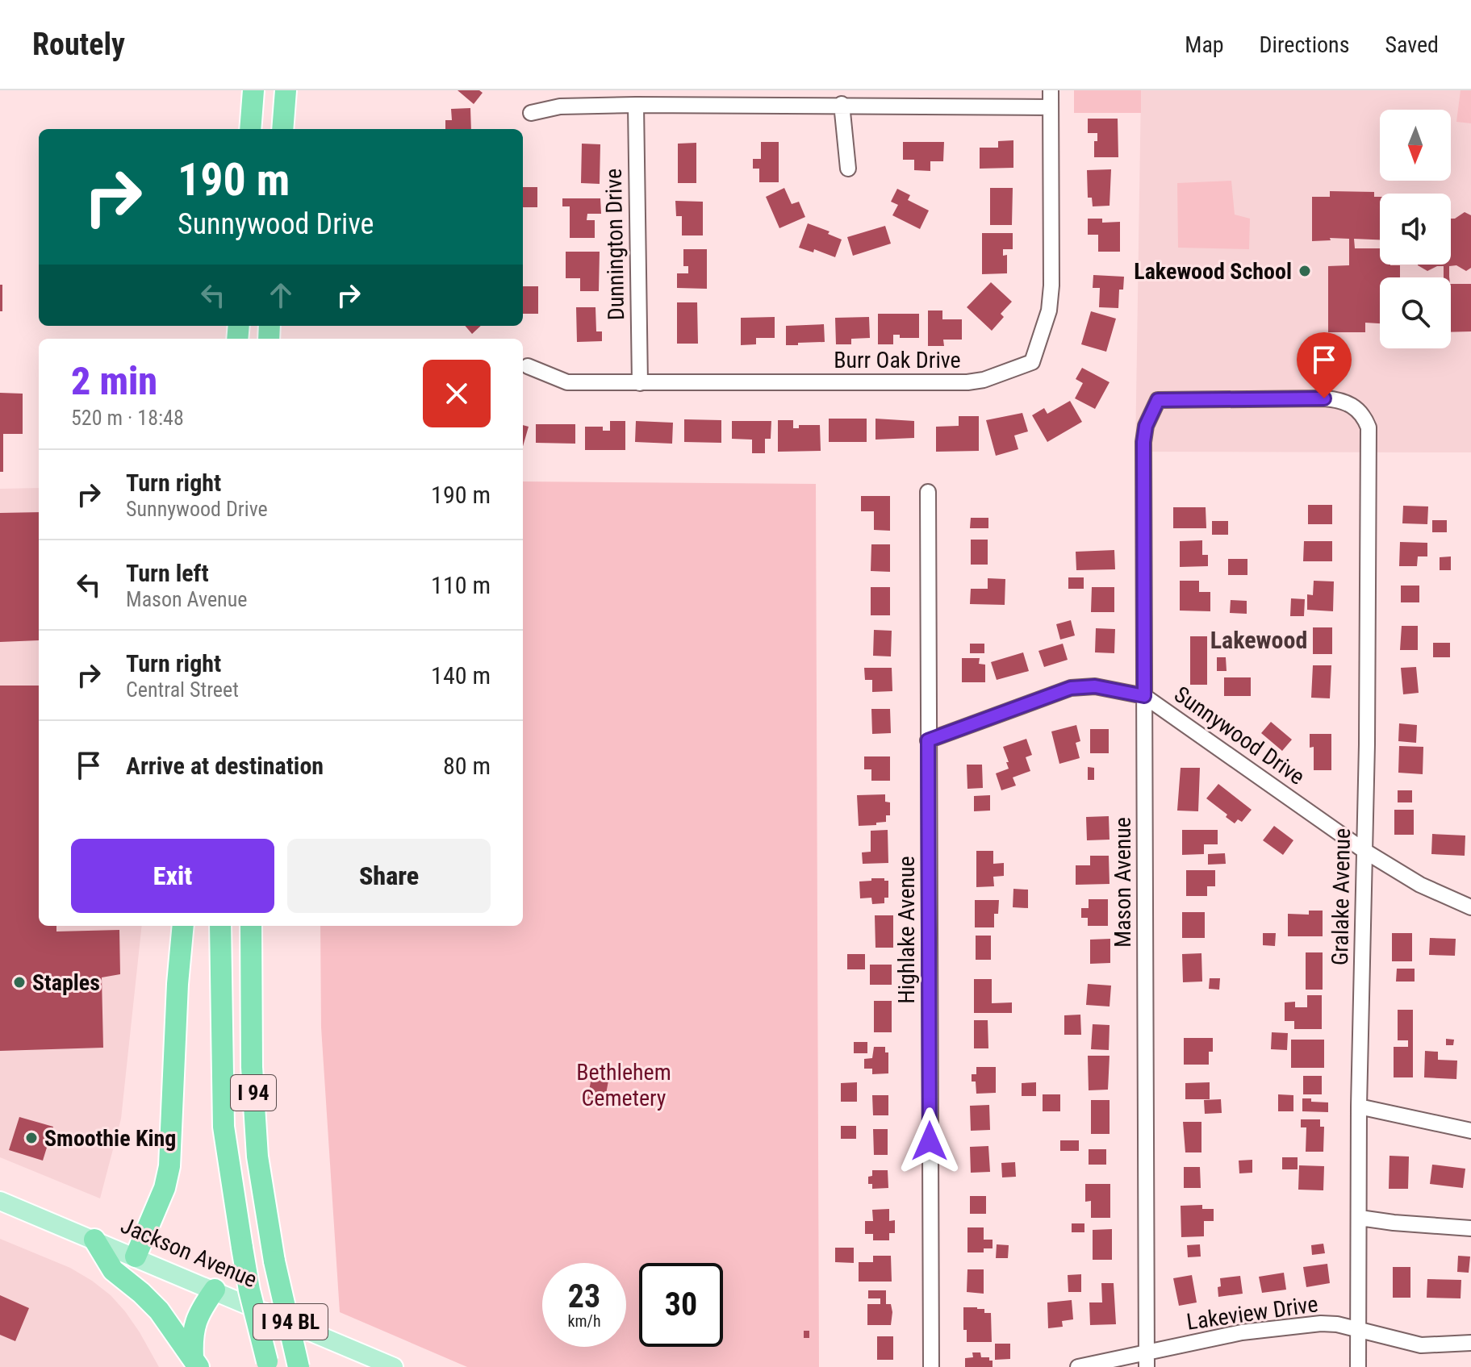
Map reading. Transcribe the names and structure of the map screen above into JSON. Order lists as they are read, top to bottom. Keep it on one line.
{"streets":{"highway":["I 94"],"main road":["Jackson Avenue","I 94 BL"],"street":["Dunnington Drive","Burr Oak Drive","Sunnywood Drive","Mason Avenue","Gralake Avenue","Highlake Avenue","Lakeview Drive"]},"crossings":[["Dunnington Drive","Burr Oak Drive"],["Sunnywood Drive","Mason Avenue"],["Sunnywood Drive","Gralake Avenue"],["Sunnywood Drive","Highlake Avenue"],["Mason Avenue","Gralake Avenue"],["Mason Avenue","Lakeview Drive"],["Gralake Avenue","Lakeview Drive"]],"districts":["Lakewood"],"parks":["Bethlehem Cemetery"],"places":["Lakewood School","Staples","Smoothie King"],"north":"bottom","page":{"header":"Routely","nav":["Map","Directions","Saved"],"turn":["190 m","Sunnywood Drive"],"heading":["2 min","520 m · 18:48"],"list":[{"name":"Turn right","note":"Sunnywood Drive","value":"190 m"},{"name":"Turn left","note":"Mason Avenue","value":"110 m"},{"name":"Turn right","note":"Central Street","value":"140 m"},{"name":"Arrive at destination","value":"80 m"}],"buttons":["Exit","Share"],"speed":"23 km/h","limit":"30"}}
